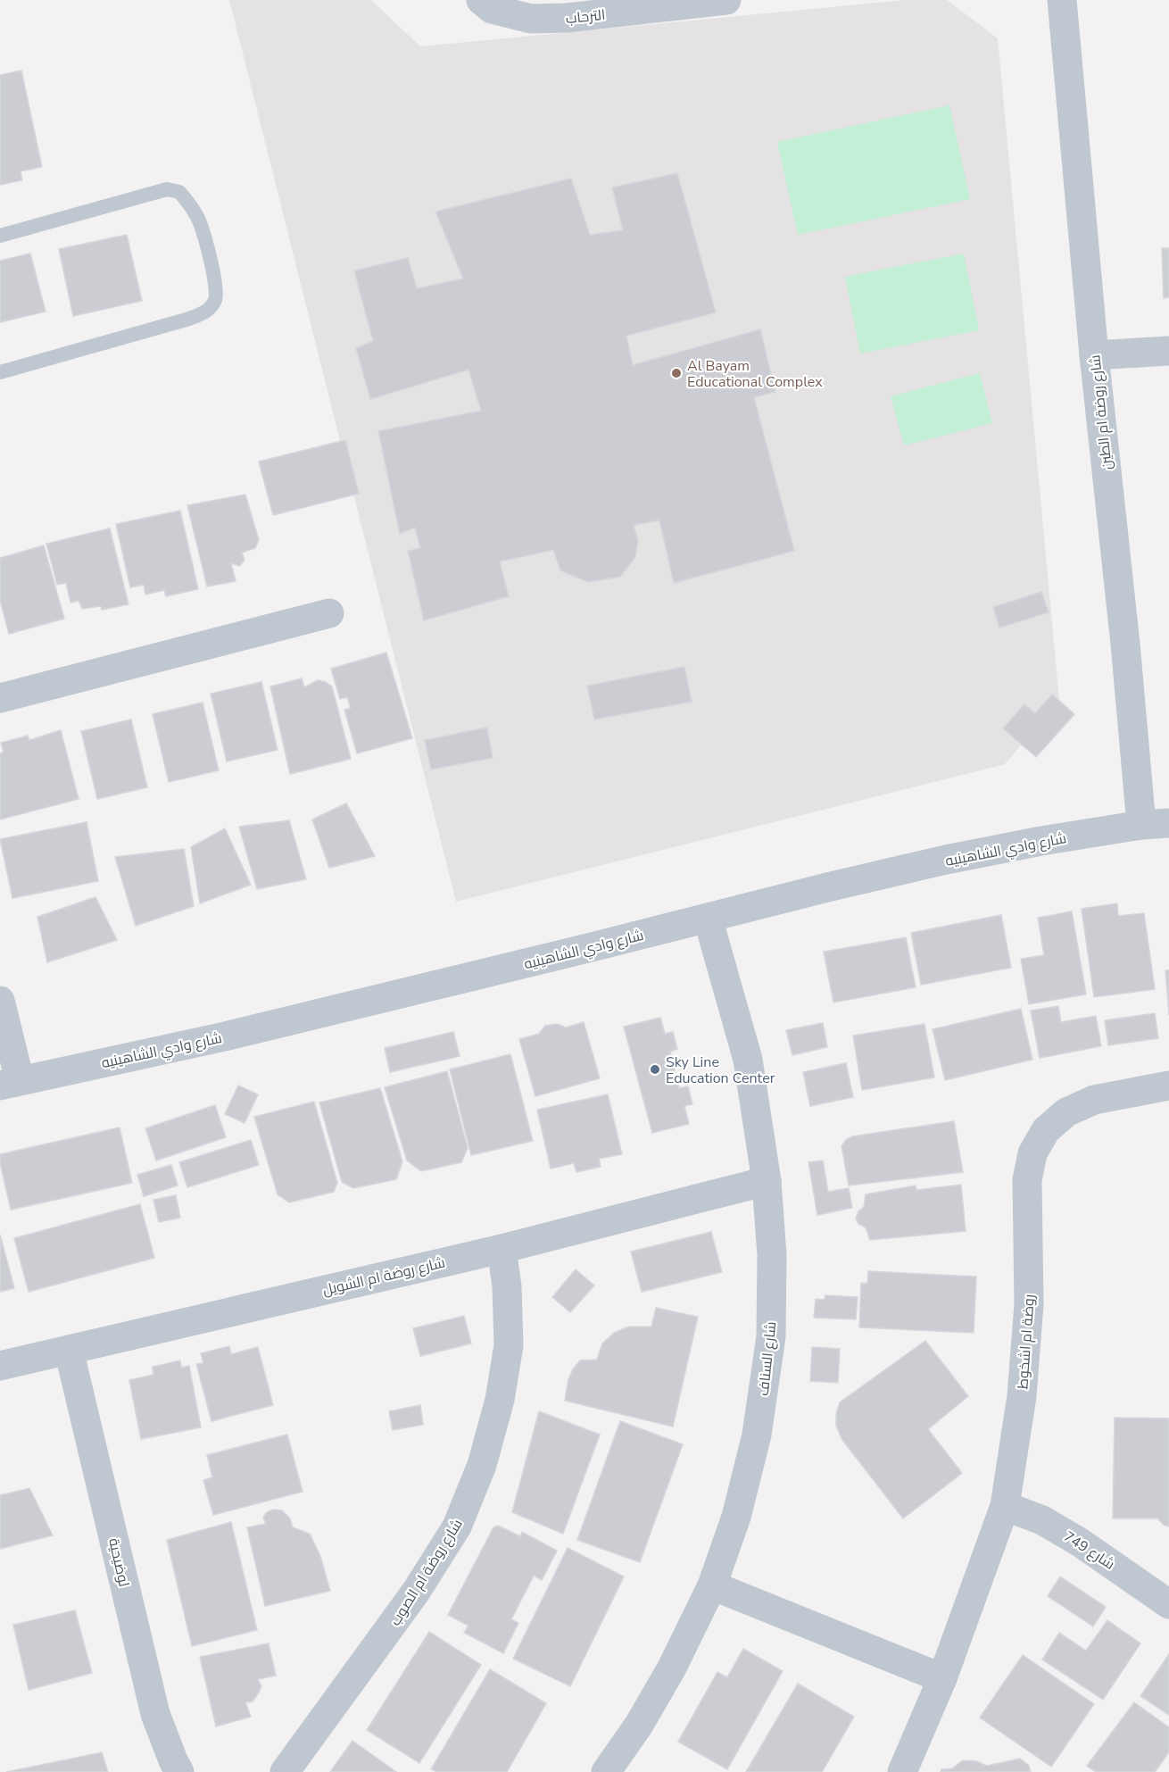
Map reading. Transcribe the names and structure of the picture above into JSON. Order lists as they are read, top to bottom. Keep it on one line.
{"streets":{"street":["الترحاب","شارع روضة ام الطين","شارع وادي الشاهينيه","شارع روضة ام الشويل","روضة ام اشخوط","شارع السناف","شارع 749","لوضيحية","شارع روضة ام الصوب"]},"crossings":[["شارع روضة ام الطين","شارع وادي الشاهينيه"],["شارع وادي الشاهينيه","شارع السناف"],["شارع روضة ام الشويل","شارع السناف"],["شارع روضة ام الشويل","لوضيحية"],["شارع روضة ام الشويل","شارع روضة ام الصوب"],["روضة ام اشخوط","شارع 749"]],"places":["Al Bayam Educational Complex","Sky Line Education Center"]}
